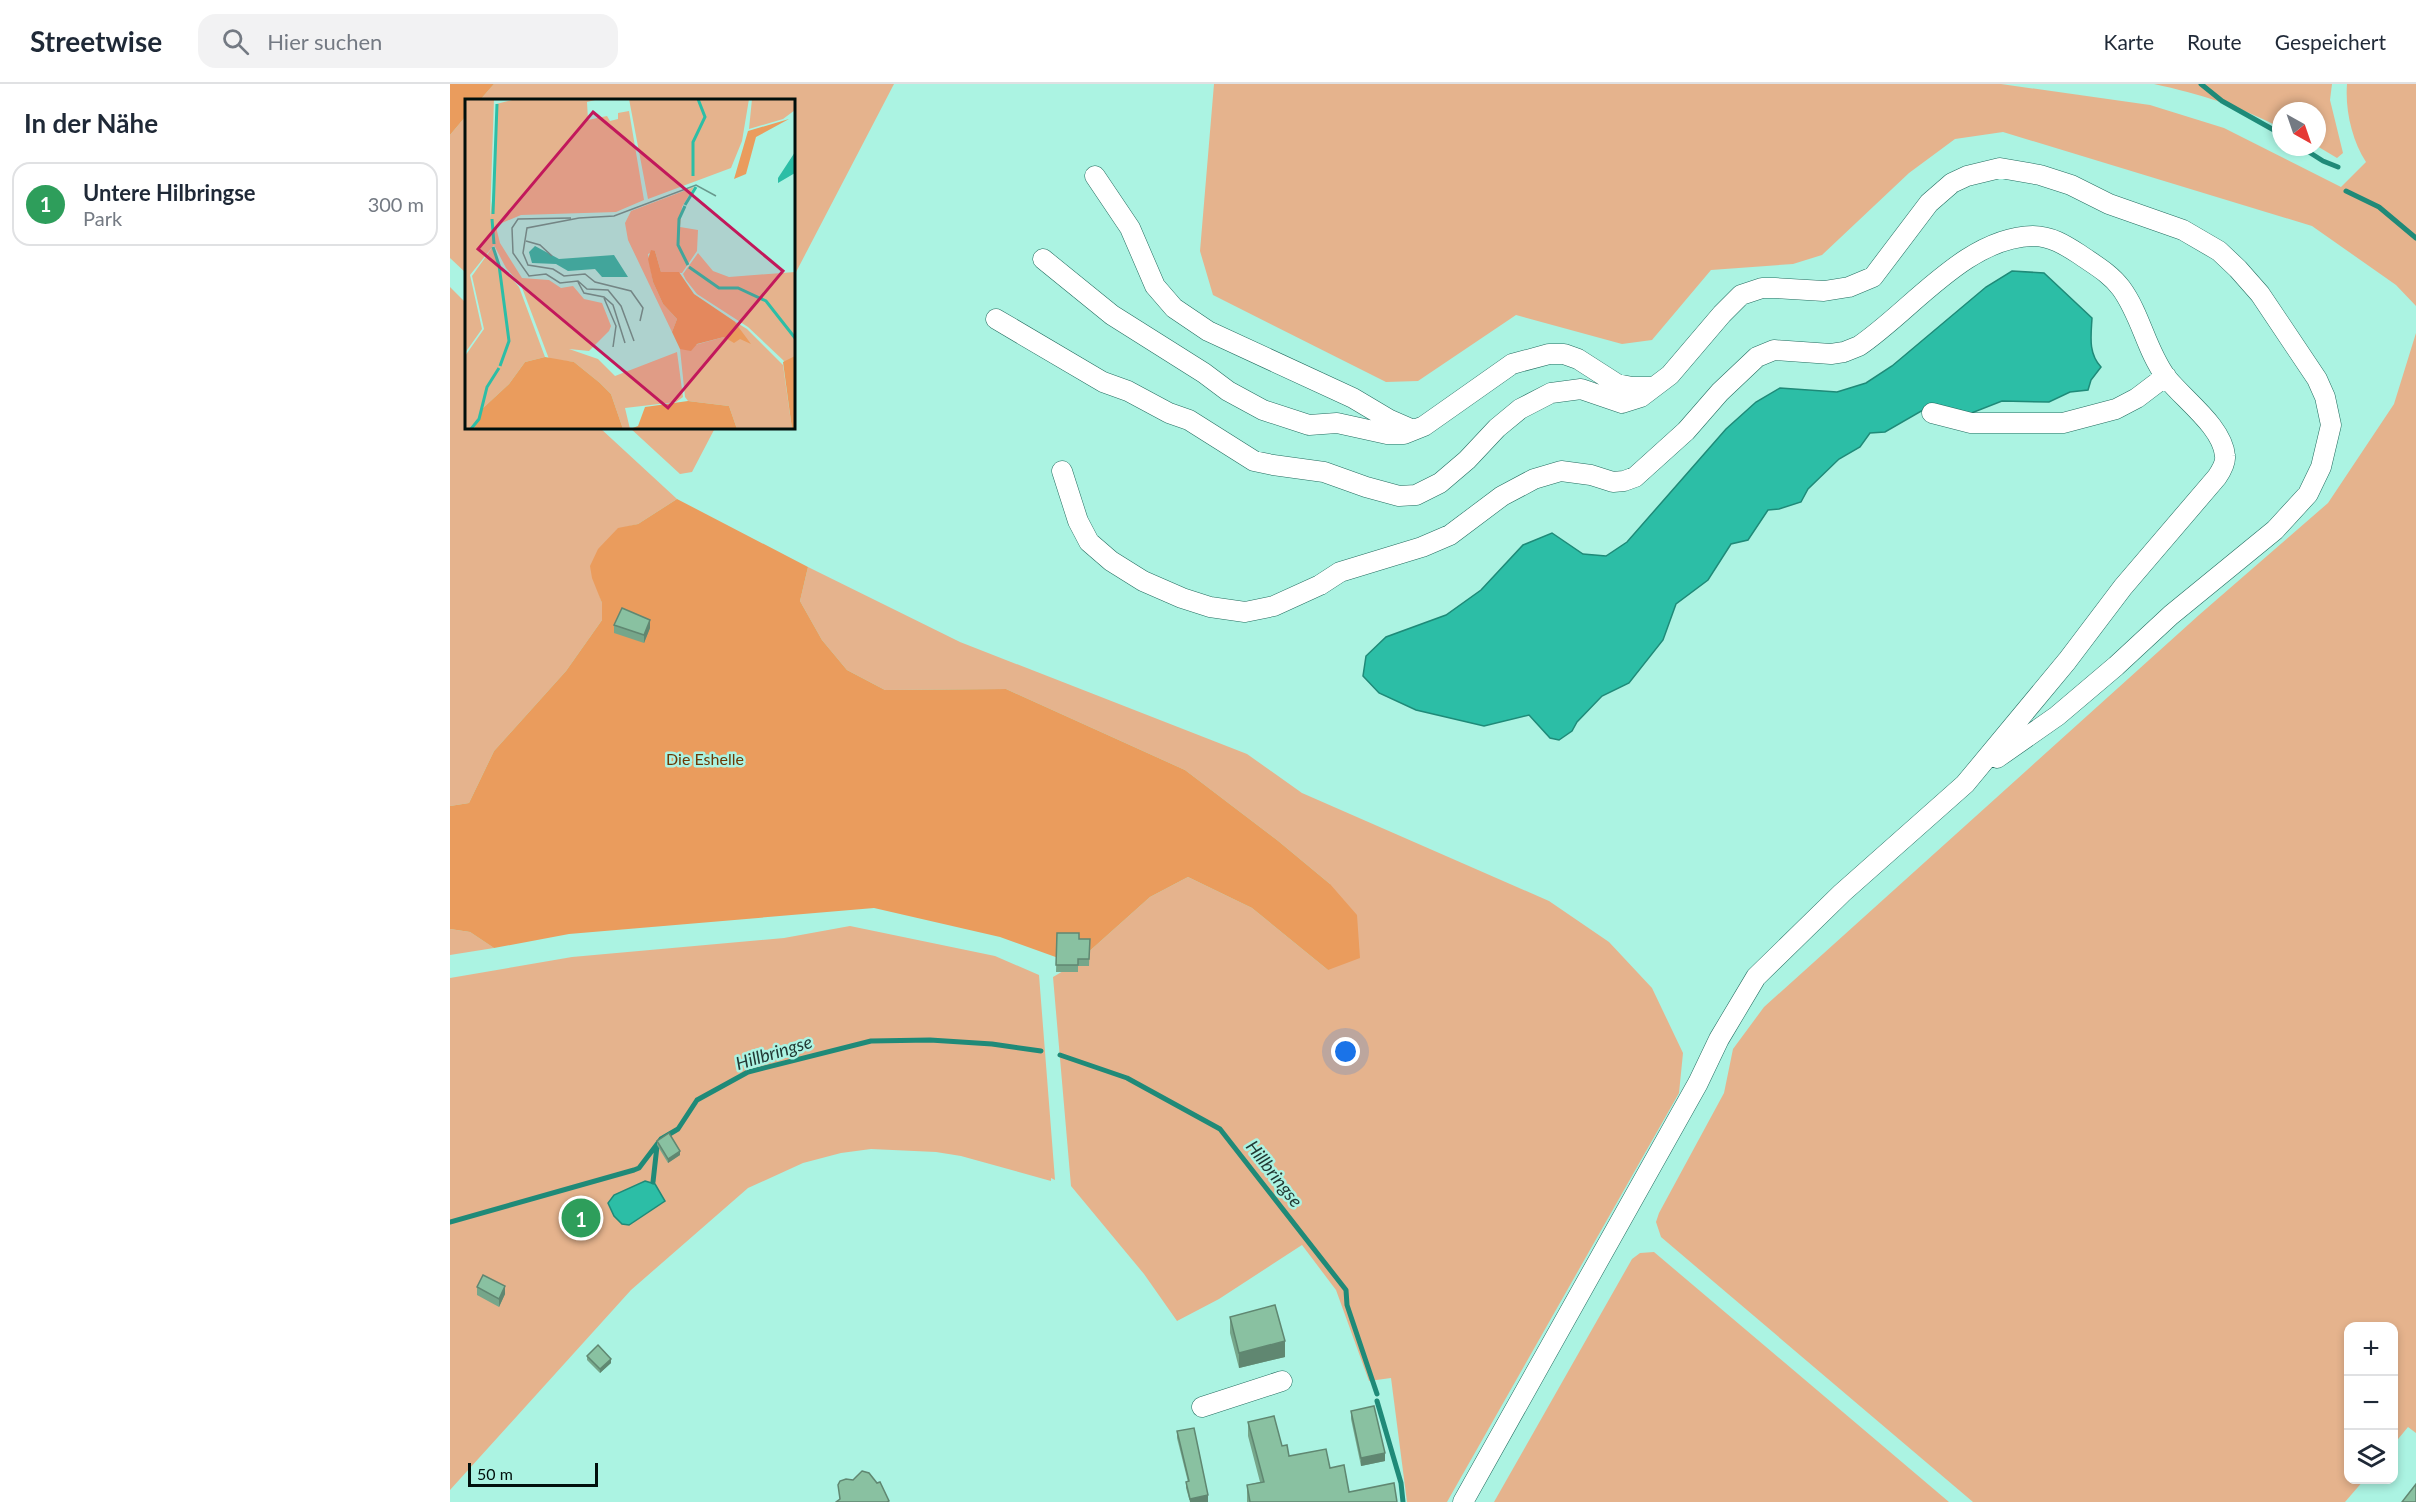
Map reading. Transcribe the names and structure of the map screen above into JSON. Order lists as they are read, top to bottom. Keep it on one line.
{"water":["Hillbringse"],"parks":["Die Eshelle"],"scale_bar":"50 m","north":"bottom right","page":{"header":"Streetwise","search":"Hier suchen","nav":["Karte","Route","Gespeichert"],"heading":"In der Nähe","list":[{"mark":"1","name":"Untere Hilbringse","note":"Park","value":"300 m"}],"pins":"1","map_buttons":["+","−"],"scale":"50 m"}}
